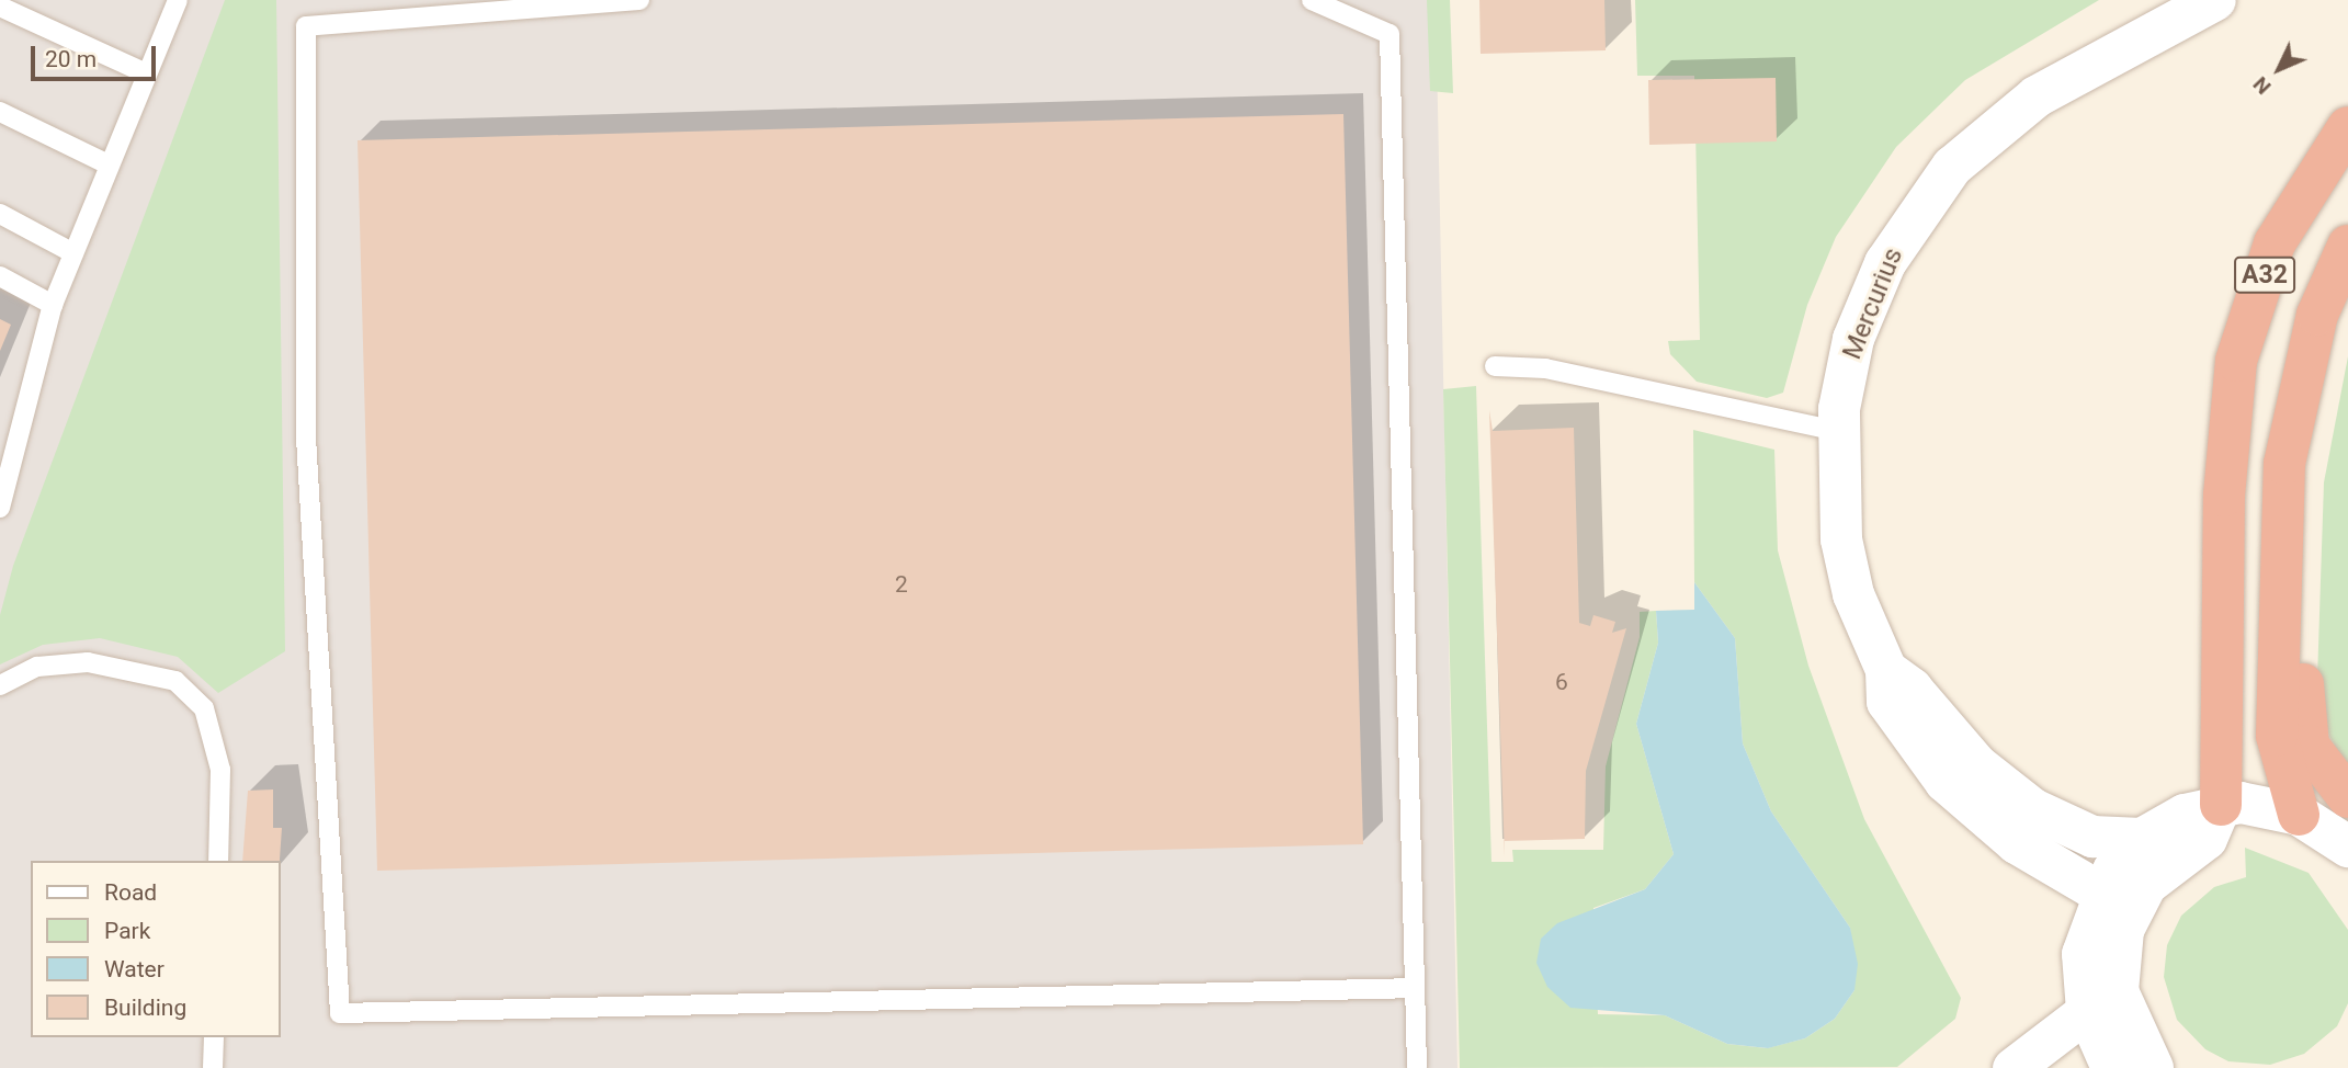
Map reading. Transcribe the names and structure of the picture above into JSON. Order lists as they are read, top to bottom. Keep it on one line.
{"streets":{"highway":["A32"],"main road":["Mercurius"]},"house_numbers":["2","6"],"legend":["Road","Park","Water","Building"],"scale_bar":"20 m","north":"bottom left"}
